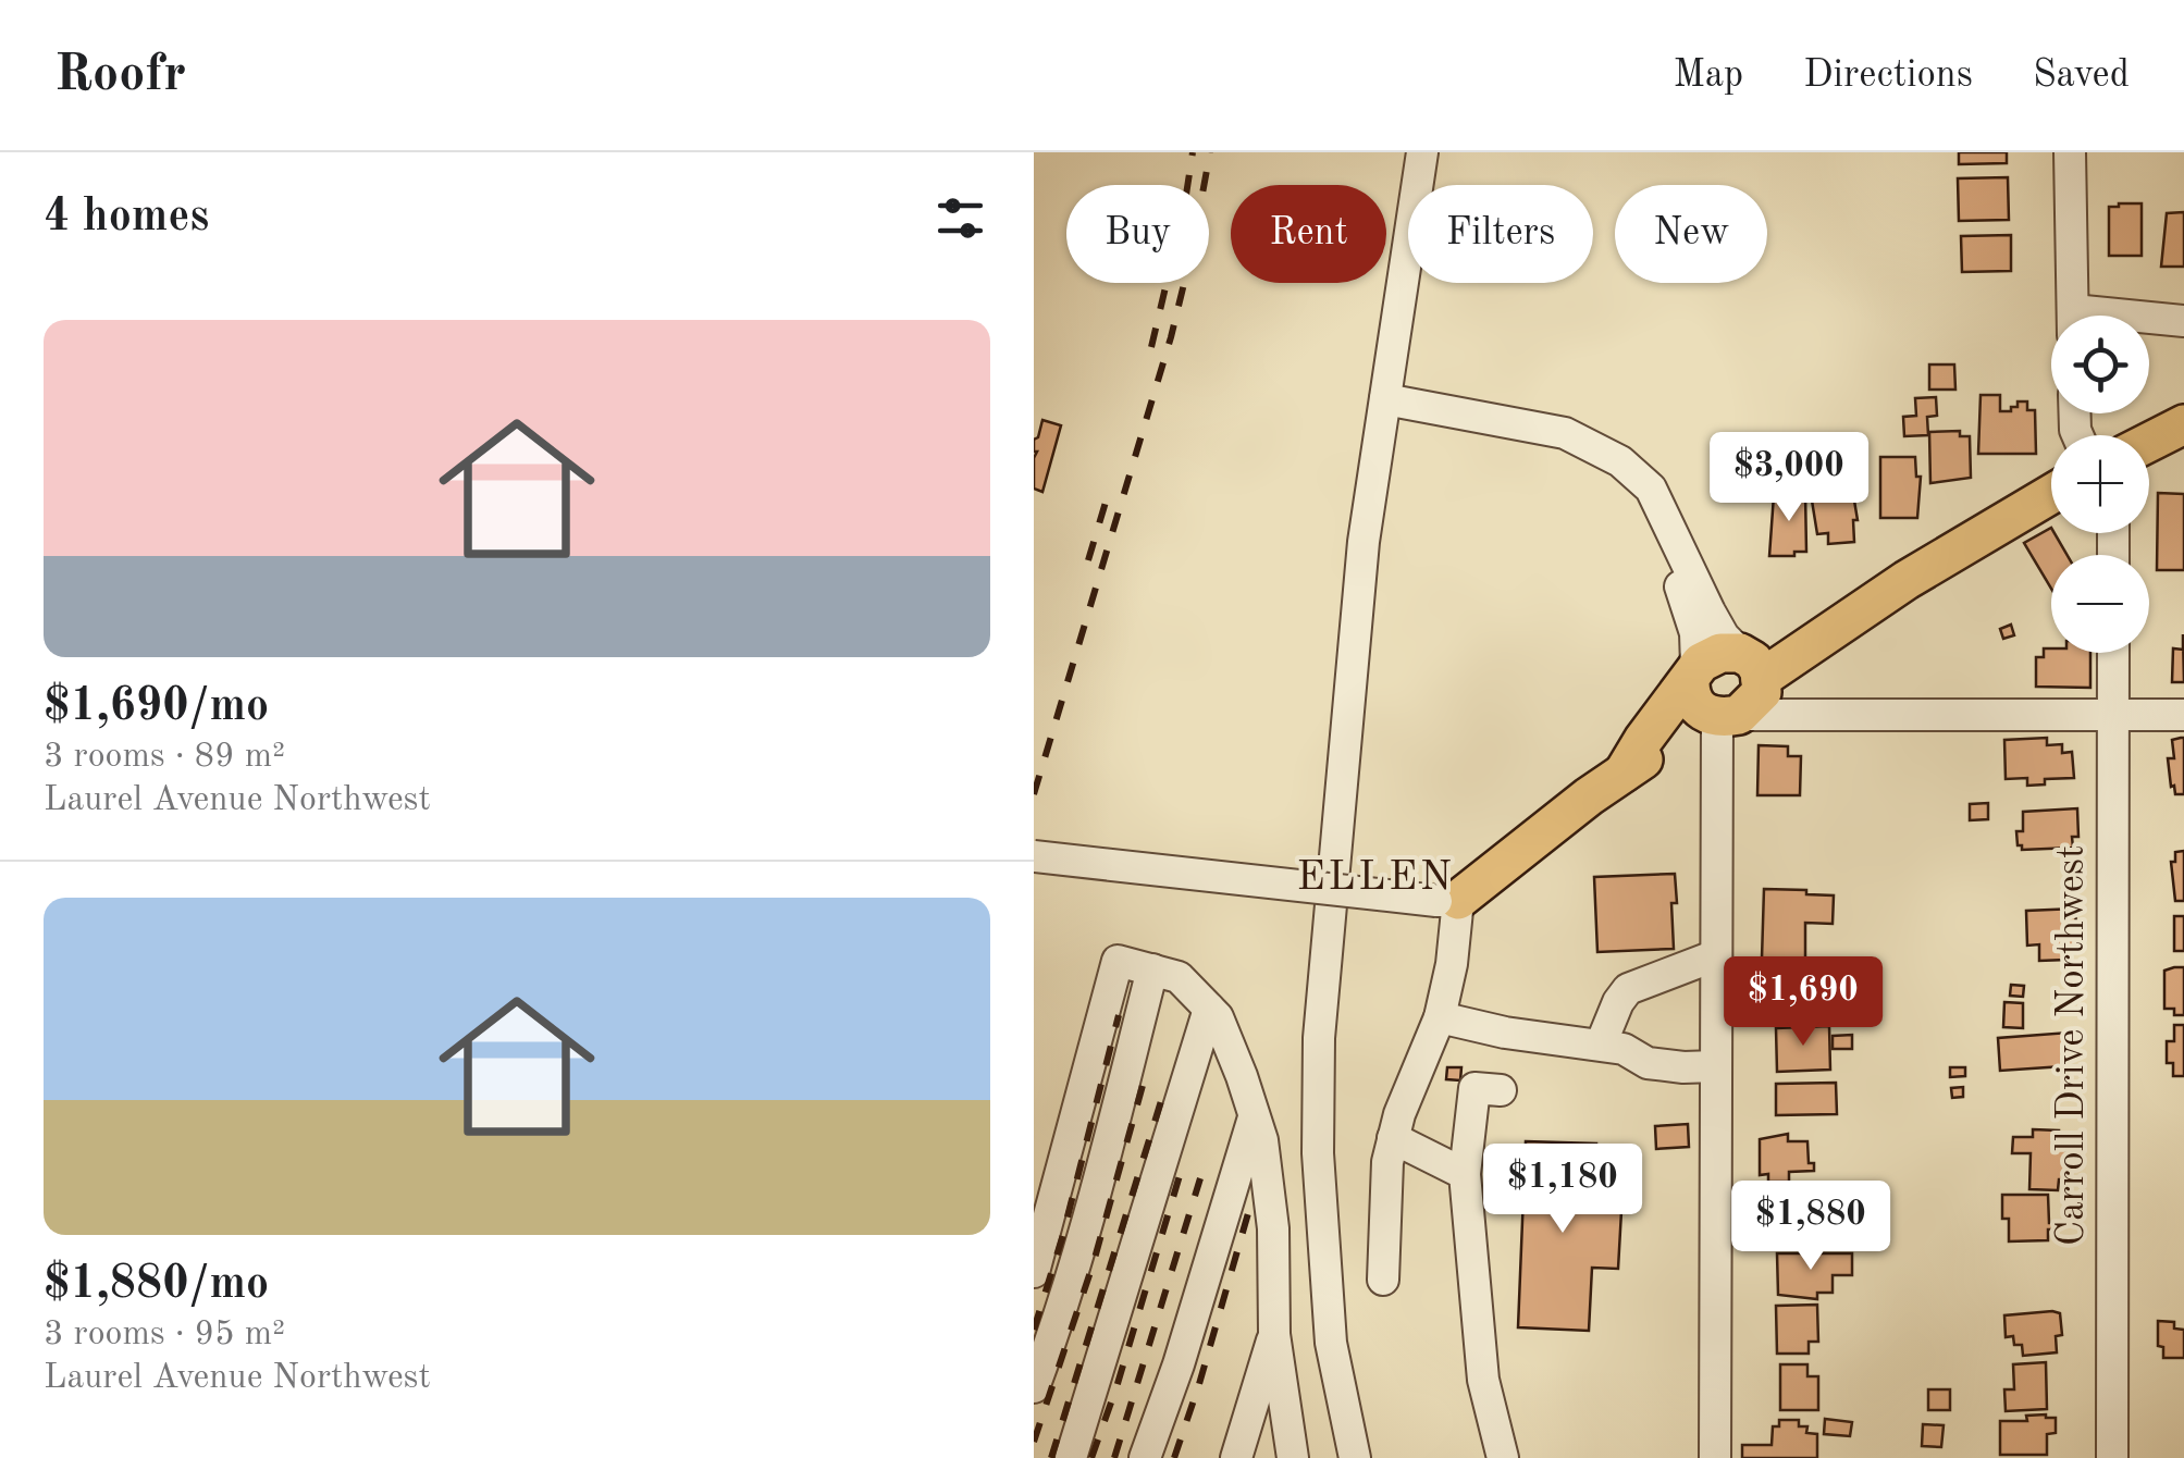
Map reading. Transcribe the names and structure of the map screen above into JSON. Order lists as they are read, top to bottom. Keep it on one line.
{"streets":{"street":["Carroll Drive Northwest"]},"districts":["ELLEN"],"page":{"header":"Roofr","nav":["Map","Directions","Saved"],"heading":"4 homes","chip":["Buy","Rent","Filters","New"],"list":[{"name":"$1,690/mo","note":"3 rooms · 89 m² · Laurel Avenue Northwest"},{"name":"$1,880/mo","note":"3 rooms · 95 m² · Laurel Avenue Northwest"}],"map_buttons":["+","−"],"price":["$3,000","$1,690","$1,180","$1,880"]}}
